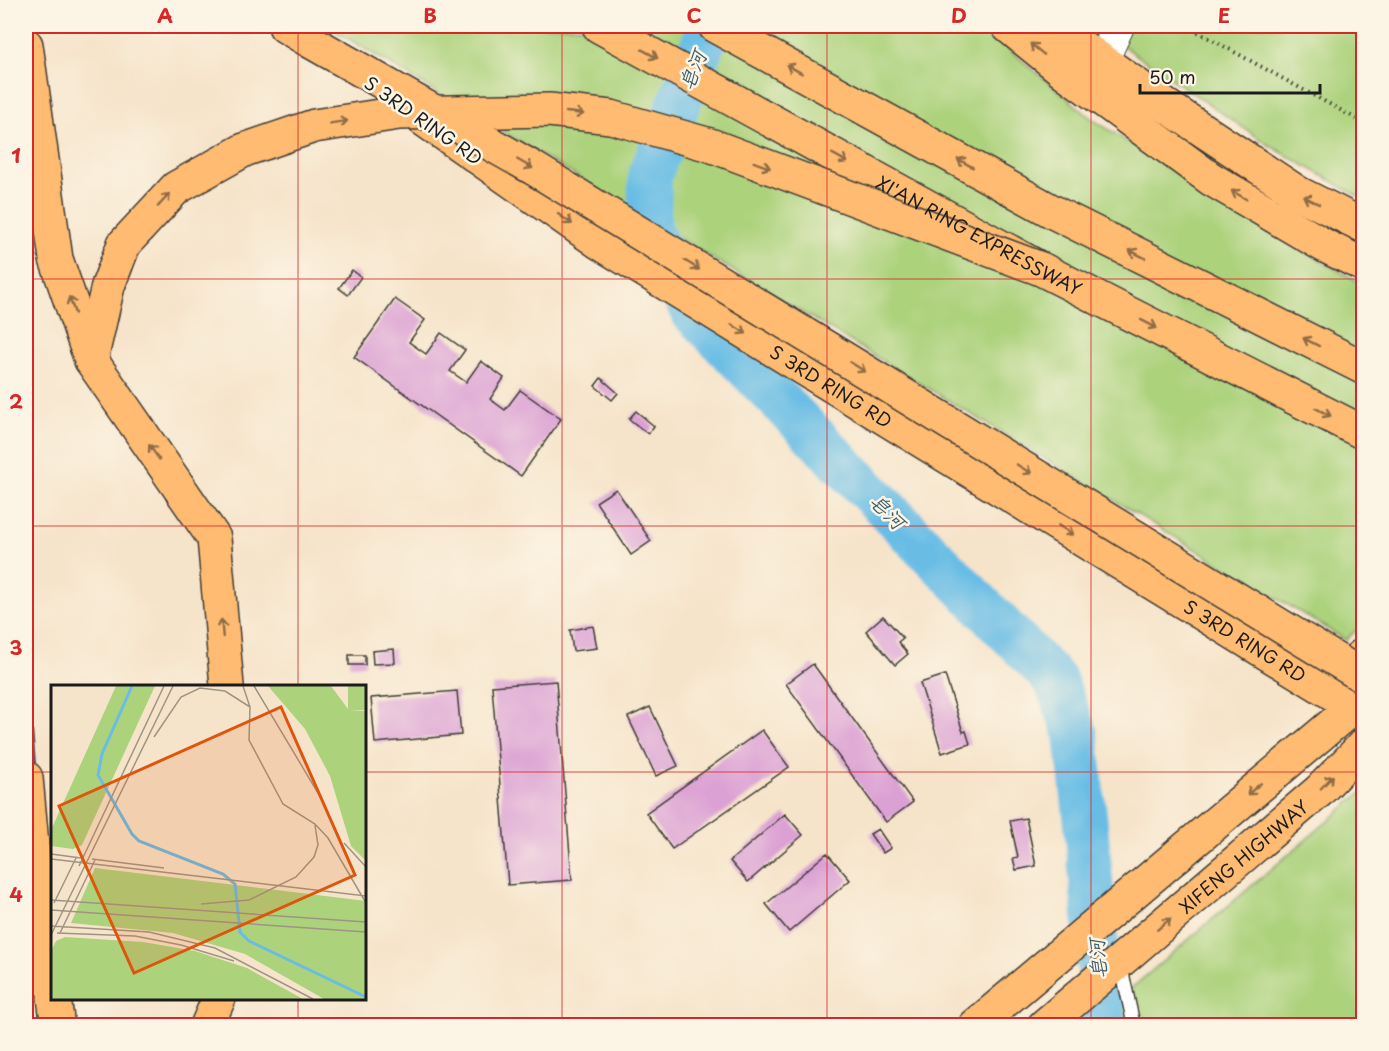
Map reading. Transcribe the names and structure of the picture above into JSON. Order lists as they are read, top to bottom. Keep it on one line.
{"streets":{"main road":["S 3RD RING RD","XI'AN RING EXPRESSWAY","XIFENG HIGHWAY"]},"water":["皂河"],"scale_bar":"50 m","grid":{"columns":["A","B","C","D","E"],"rows":["1","2","3","4"]}}
